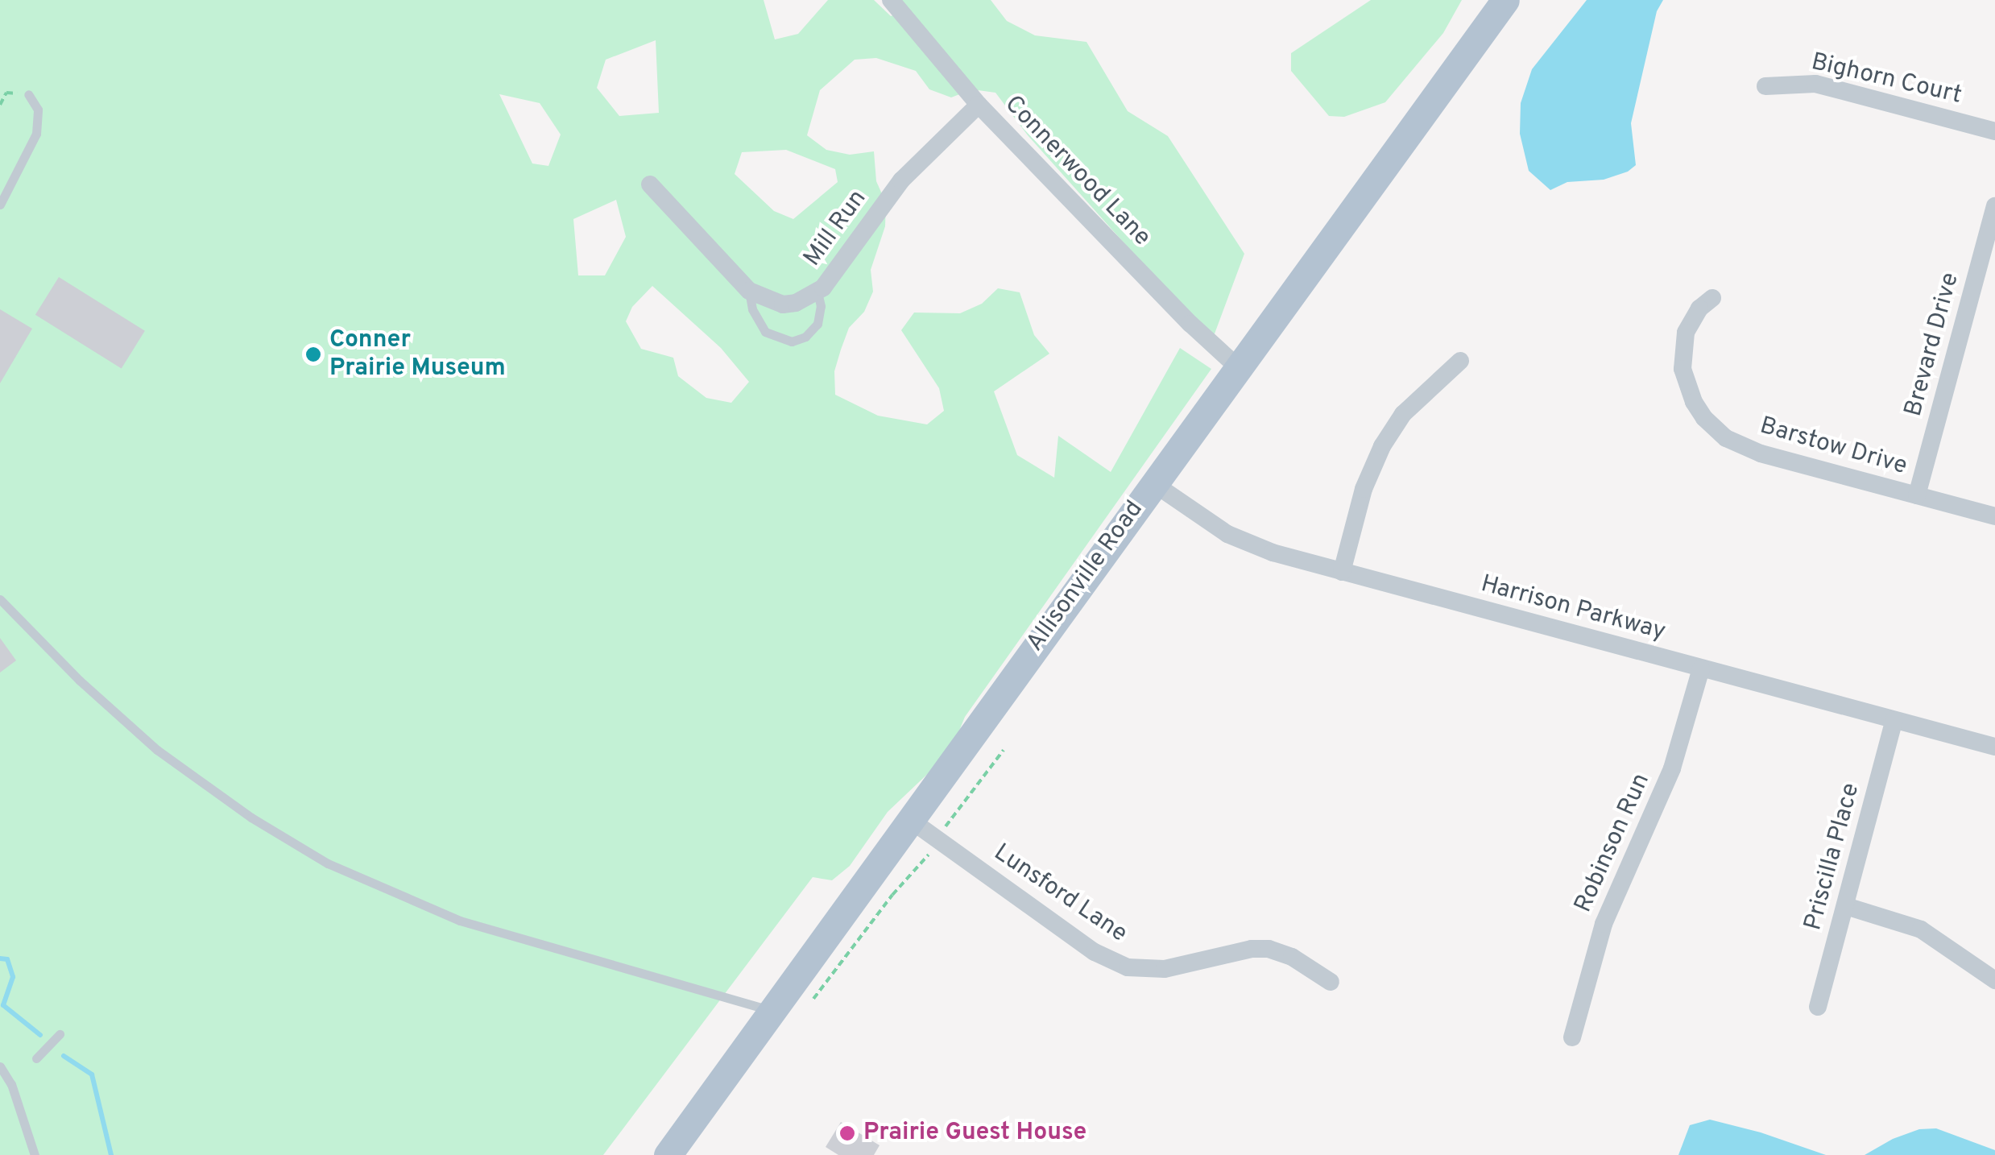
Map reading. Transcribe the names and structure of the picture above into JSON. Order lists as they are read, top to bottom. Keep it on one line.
{"streets":{"main road":["Allisonville Road"],"street":["Bighorn Court","Connerwood Lane","Mill Run","Brevard Drive","Barstow Drive","Harrison Parkway","Robinson Run","Priscilla Place","Lunsford Lane"]},"crossings":[["Connerwood Lane","Mill Run"],["Connerwood Lane","Allisonville Road"],["Brevard Drive","Barstow Drive"],["Allisonville Road","Harrison Parkway"],["Allisonville Road","Lunsford Lane"],["Harrison Parkway","Robinson Run"],["Harrison Parkway","Priscilla Place"]],"places":["Conner Prairie Museum","Prairie Guest House"]}
